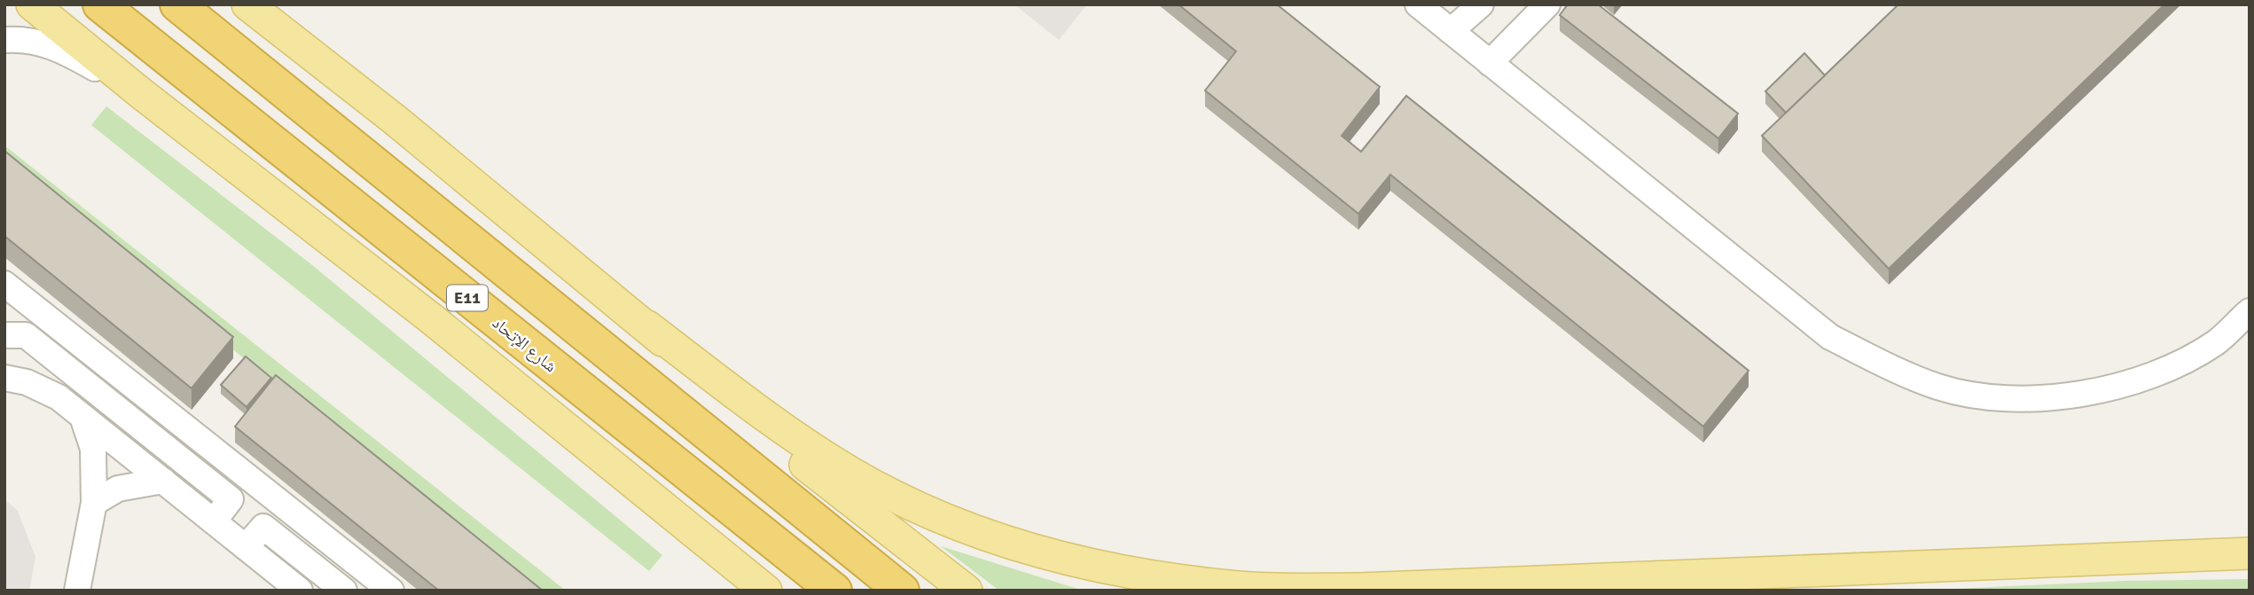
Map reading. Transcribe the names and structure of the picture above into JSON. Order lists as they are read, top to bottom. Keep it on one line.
{"streets":{"highway":["E11","شارع الإتحاد"]}}
